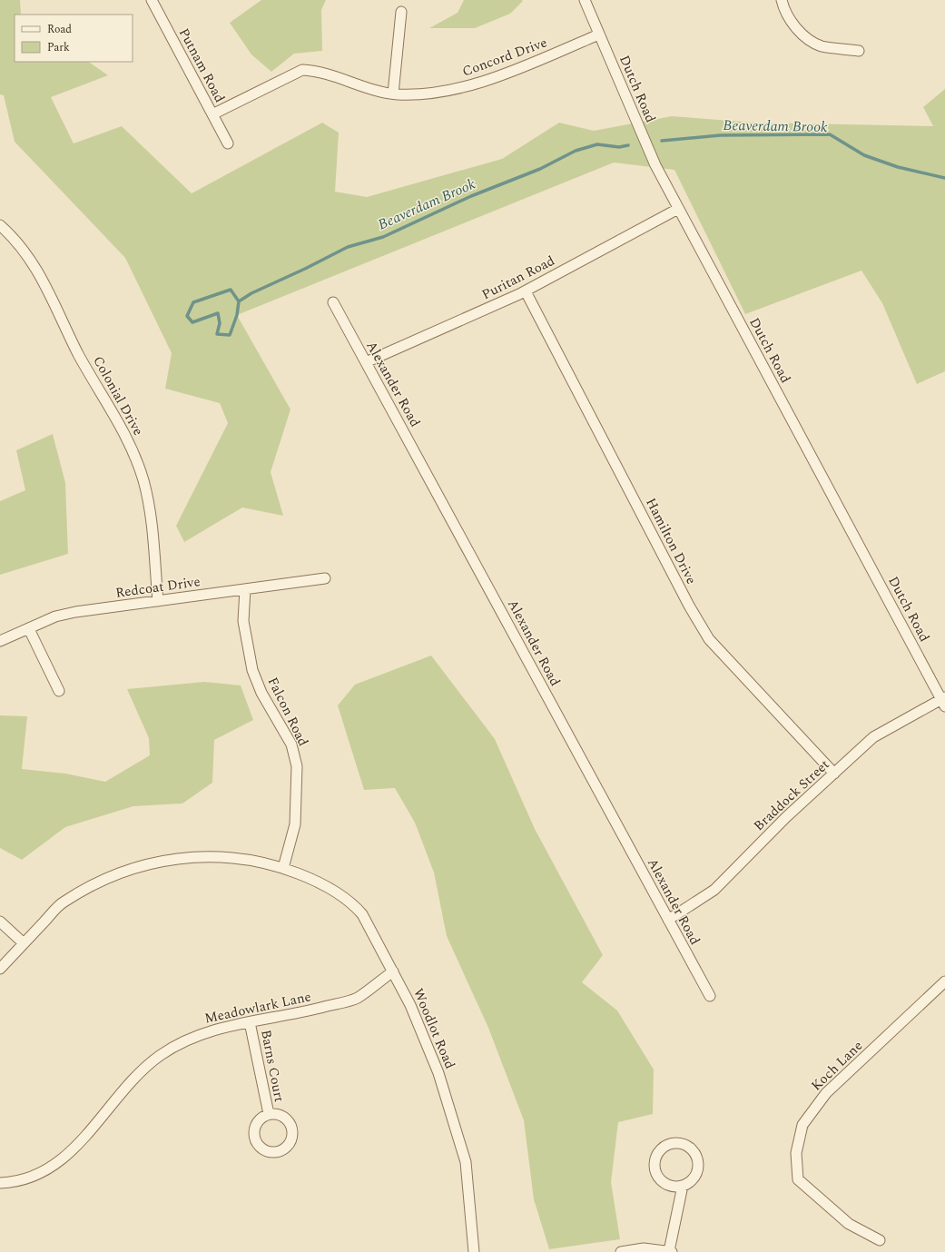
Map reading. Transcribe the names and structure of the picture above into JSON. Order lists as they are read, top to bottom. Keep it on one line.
{"streets":{"street":["Concord Drive","Putnam Road","Dutch Road","Puritan Road","Alexander Road","Colonial Drive","Hamilton Drive","Redcoat Drive","Falcon Road","Braddock Street","Meadowlark Lane","Woodlot Road","Barns Court","Koch Lane"]},"crossings":[["Concord Drive","Putnam Road"],["Concord Drive","Dutch Road"],["Dutch Road","Puritan Road"],["Dutch Road","Braddock Street"],["Puritan Road","Alexander Road"],["Puritan Road","Hamilton Drive"],["Alexander Road","Braddock Street"],["Colonial Drive","Redcoat Drive"],["Hamilton Drive","Braddock Street"],["Redcoat Drive","Falcon Road"],["Falcon Road","Woodlot Road"],["Meadowlark Lane","Woodlot Road"],["Meadowlark Lane","Barns Court"]],"water":["Beaverdam Brook"],"legend":["Road","Park"]}
